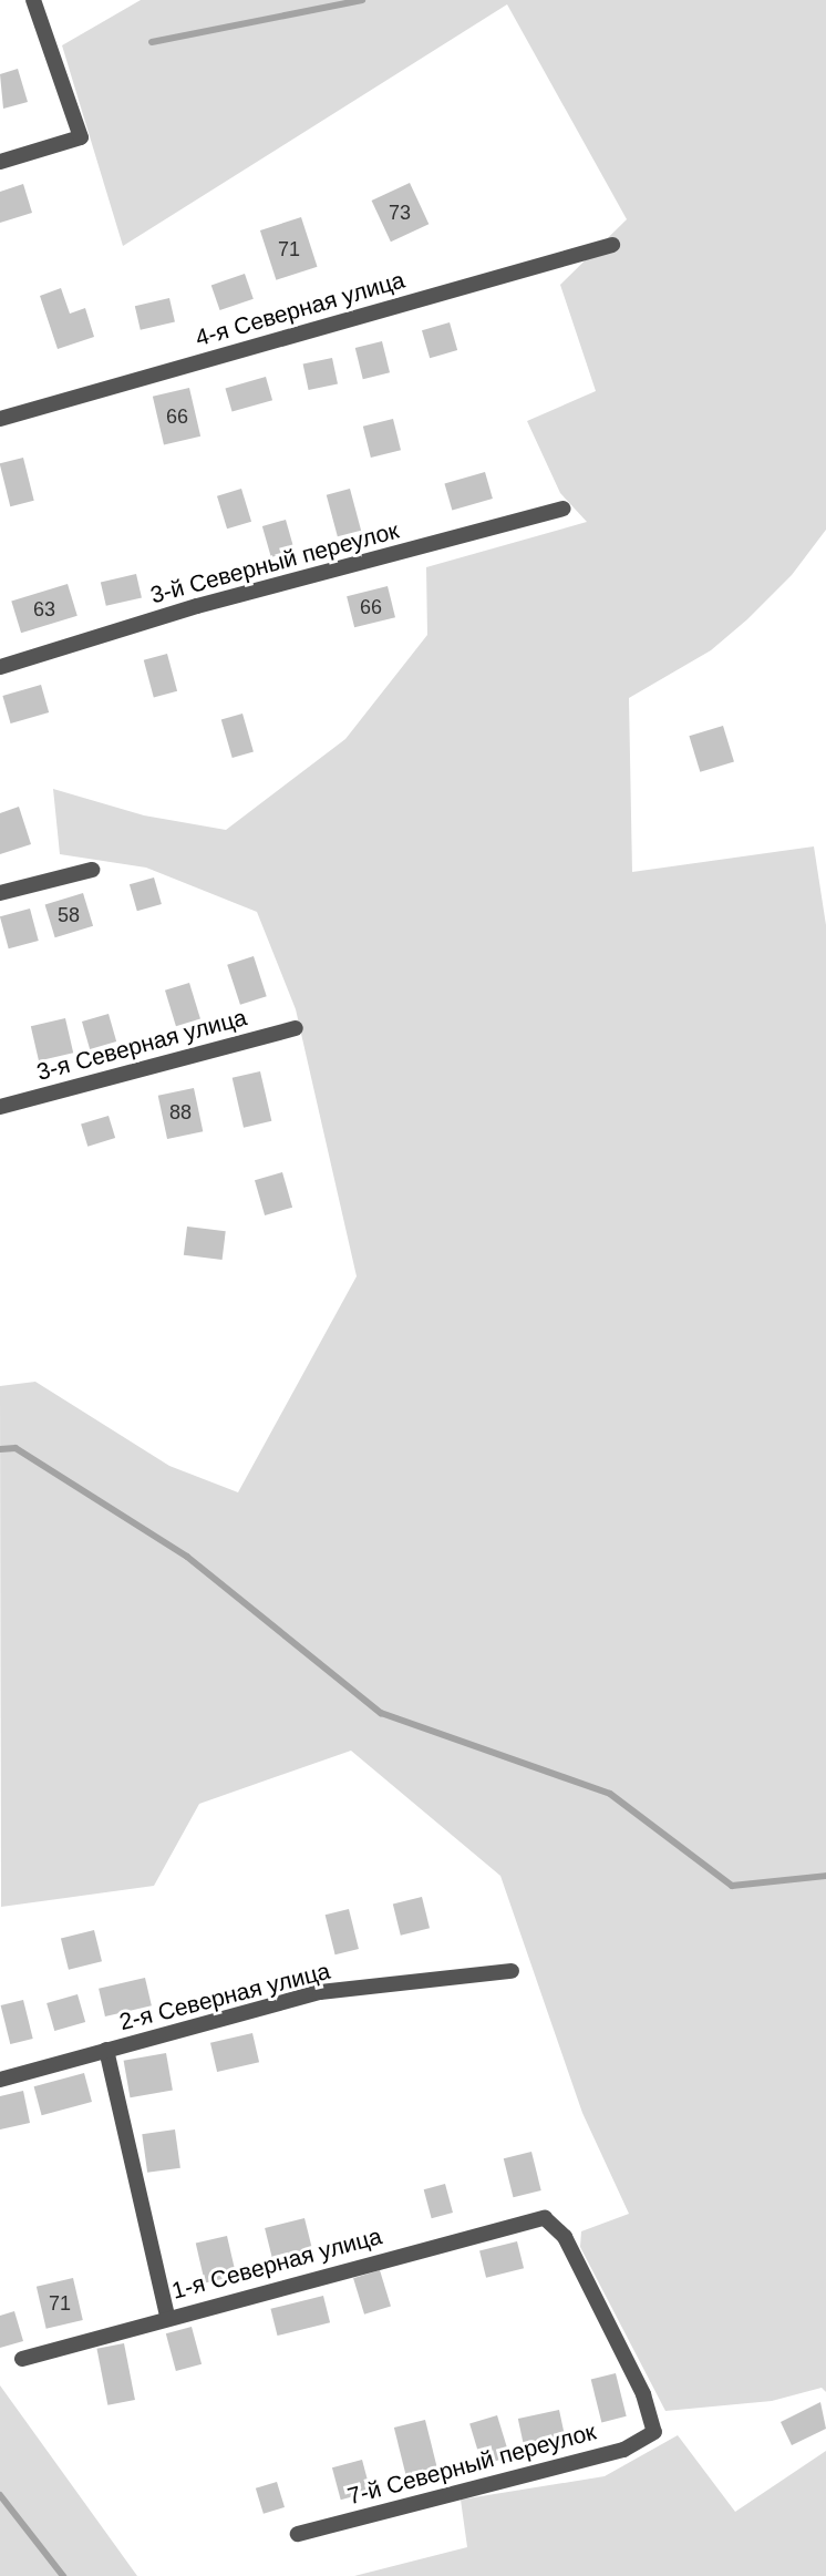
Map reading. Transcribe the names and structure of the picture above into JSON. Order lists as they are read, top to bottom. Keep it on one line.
{"streets":{"street":["4-я Северная улица","3-й Северный переулок","3-я Северная улица","2-я Северная улица","1-я Северная улица","7-й Северный переулок"]},"crossings":[["1-я Северная улица","7-й Северный переулок"]],"house_numbers":["73","71","66","66","63","58","88","71"]}
